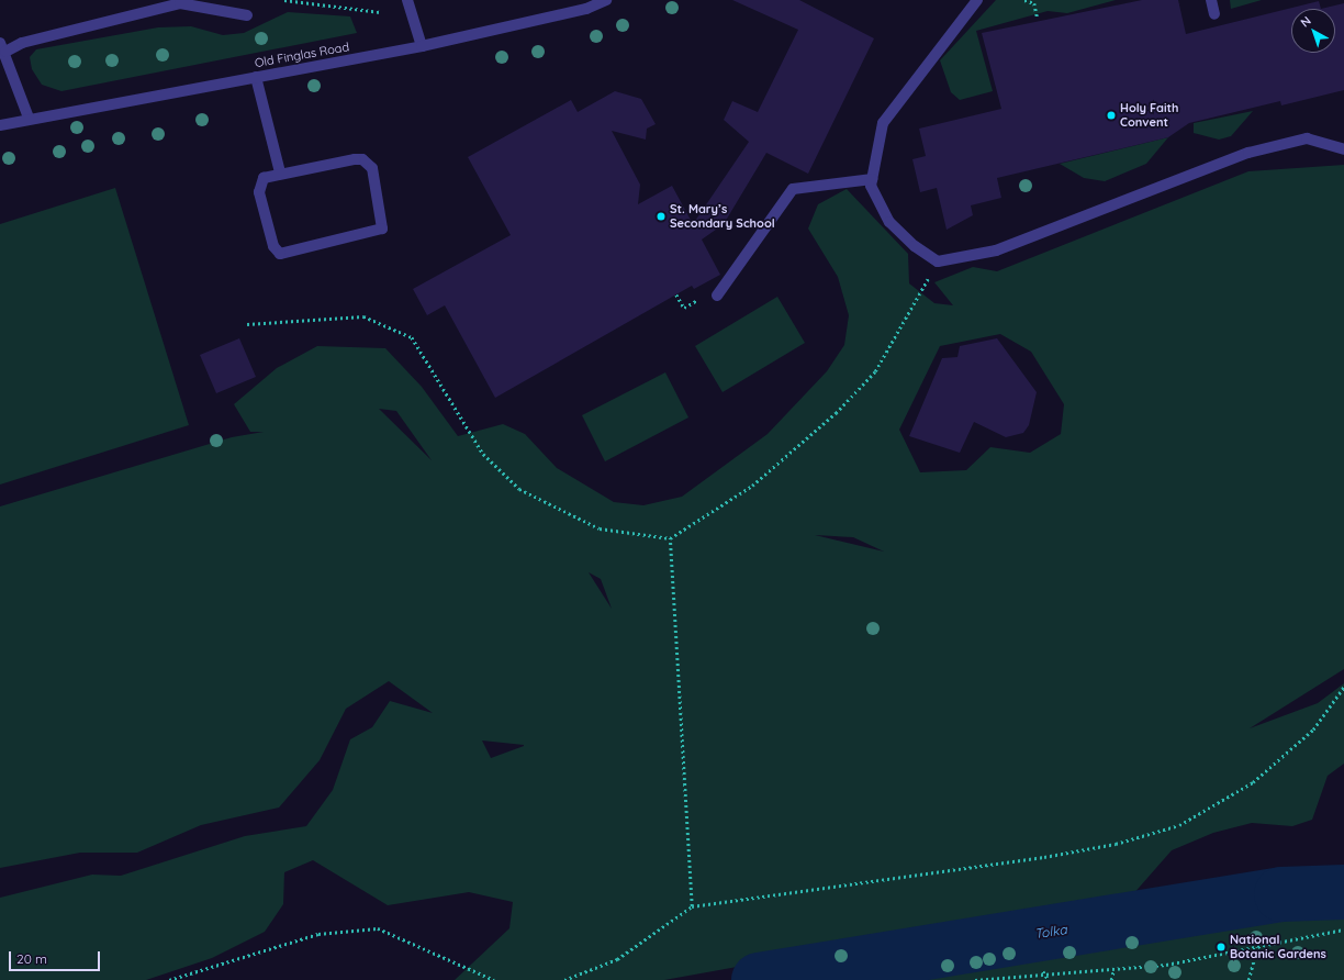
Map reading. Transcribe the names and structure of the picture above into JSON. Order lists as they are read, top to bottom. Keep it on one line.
{"streets":{"street":["Old Finglas Road"]},"water":["Tolka"],"places":["Holy Faith Convent","St. Mary’s Secondary School","National Botanic Gardens"],"scale_bar":"20 m","north":"top left"}
